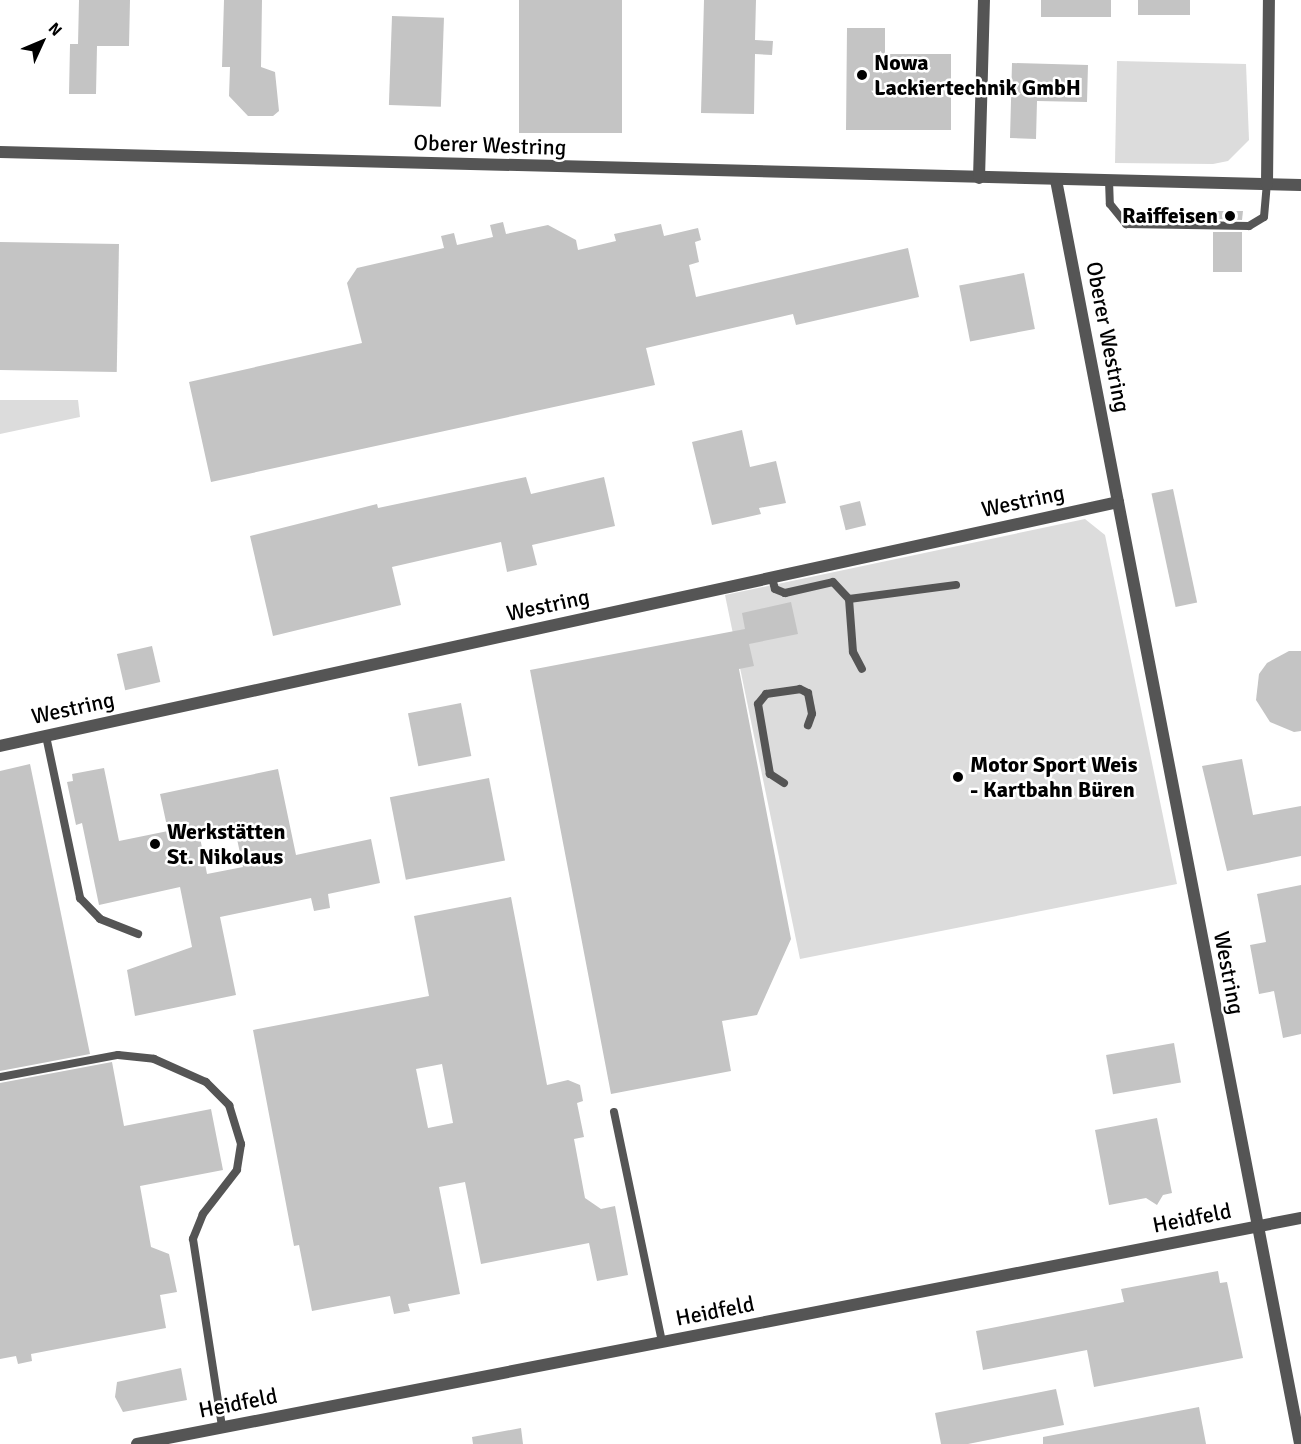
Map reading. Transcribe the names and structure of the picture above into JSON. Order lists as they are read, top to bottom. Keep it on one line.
{"streets":{"street":["Oberer Westring","Westring","Heidfeld"]},"crossings":[["Oberer Westring","Westring"],["Westring","Heidfeld"]],"places":["Nowa Lackiertechnik GmbH","Raiffeisen","Motor Sport Weis - Kartbahn Büren","Werkstätten St. Nikolaus"],"north":"top right"}
